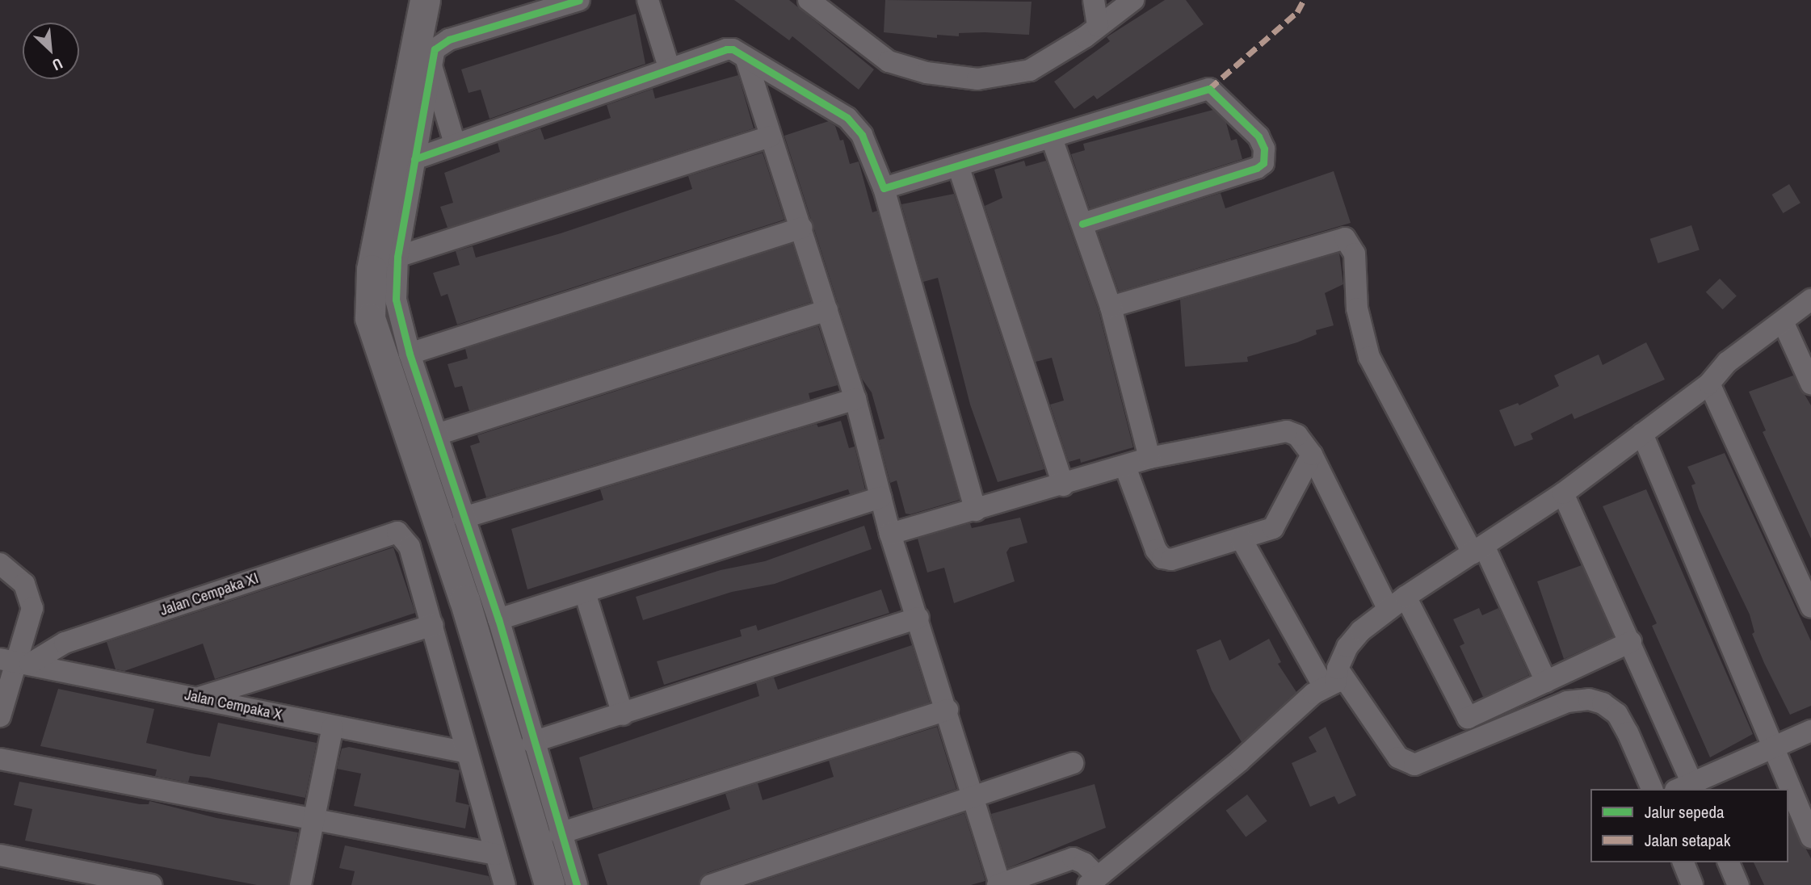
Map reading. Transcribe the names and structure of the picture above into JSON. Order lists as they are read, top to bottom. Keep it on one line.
{"streets":{"street":["Jalan Cempaka XI","Jalan Cempaka X"]},"crossings":[["Jalan Cempaka XI","Jalan Cempaka X"]],"legend":["Jalur sepeda","Jalan setapak"],"north":"bottom right"}
